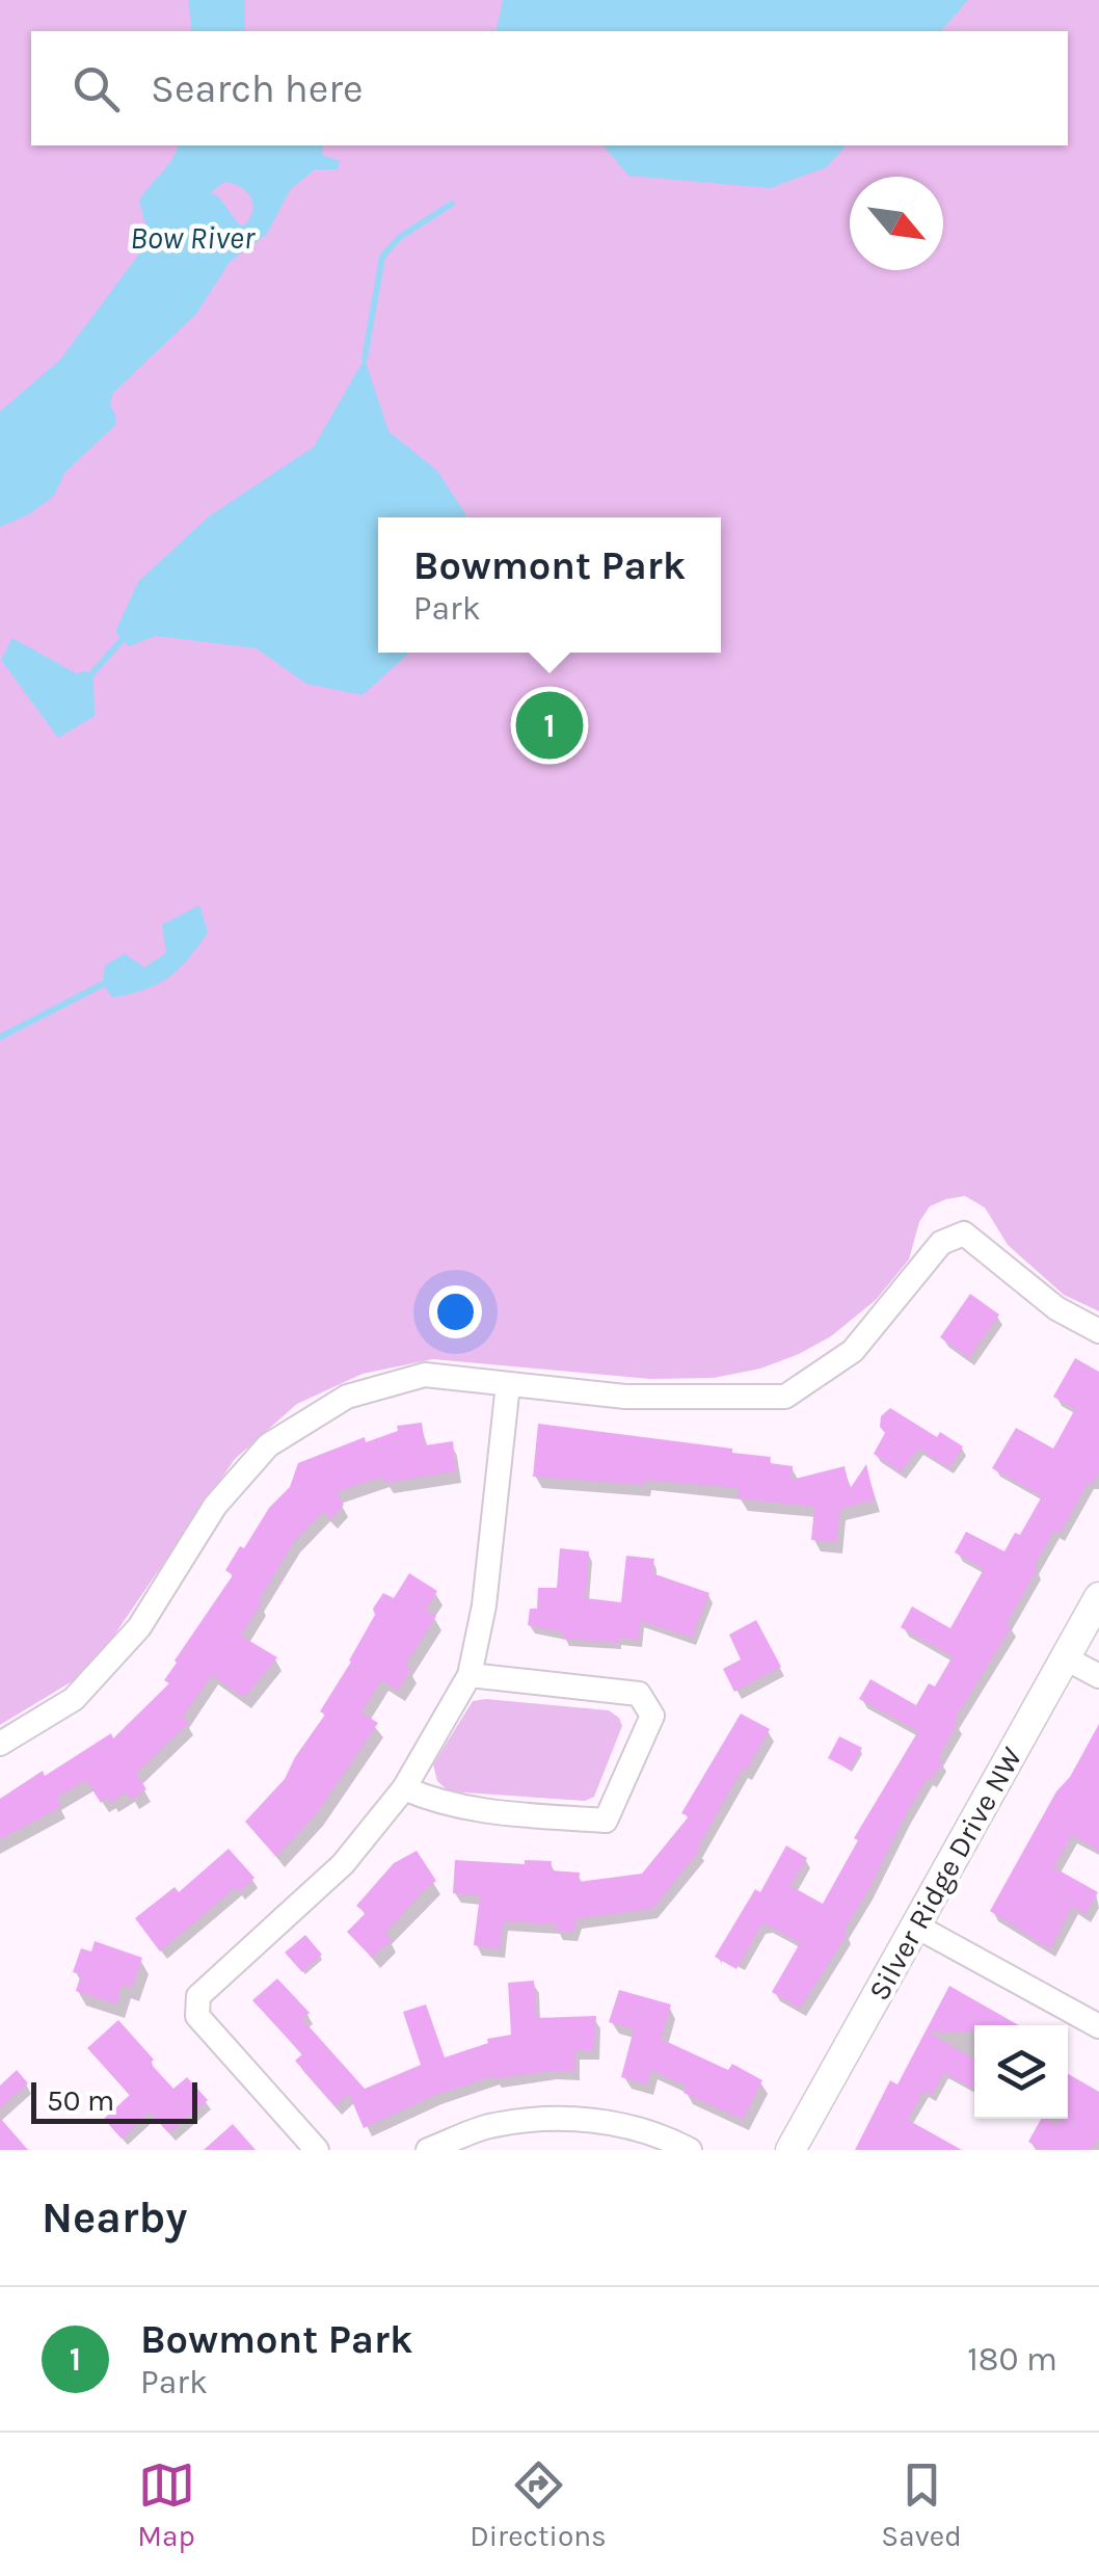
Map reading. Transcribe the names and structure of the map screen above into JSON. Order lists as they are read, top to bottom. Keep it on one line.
{"streets":{"street":["Silver Ridge Drive NW"]},"water":["Bow River"],"scale_bar":"50 m","north":"bottom right","page":{"search":"Search here","popup":["Bowmont Park","Park"],"pins":"1","scale":"50 m","heading":"Nearby","list":[{"mark":"1","name":"Bowmont Park","note":"Park","value":"180 m"}],"nav":["Map","Directions","Saved"]}}
